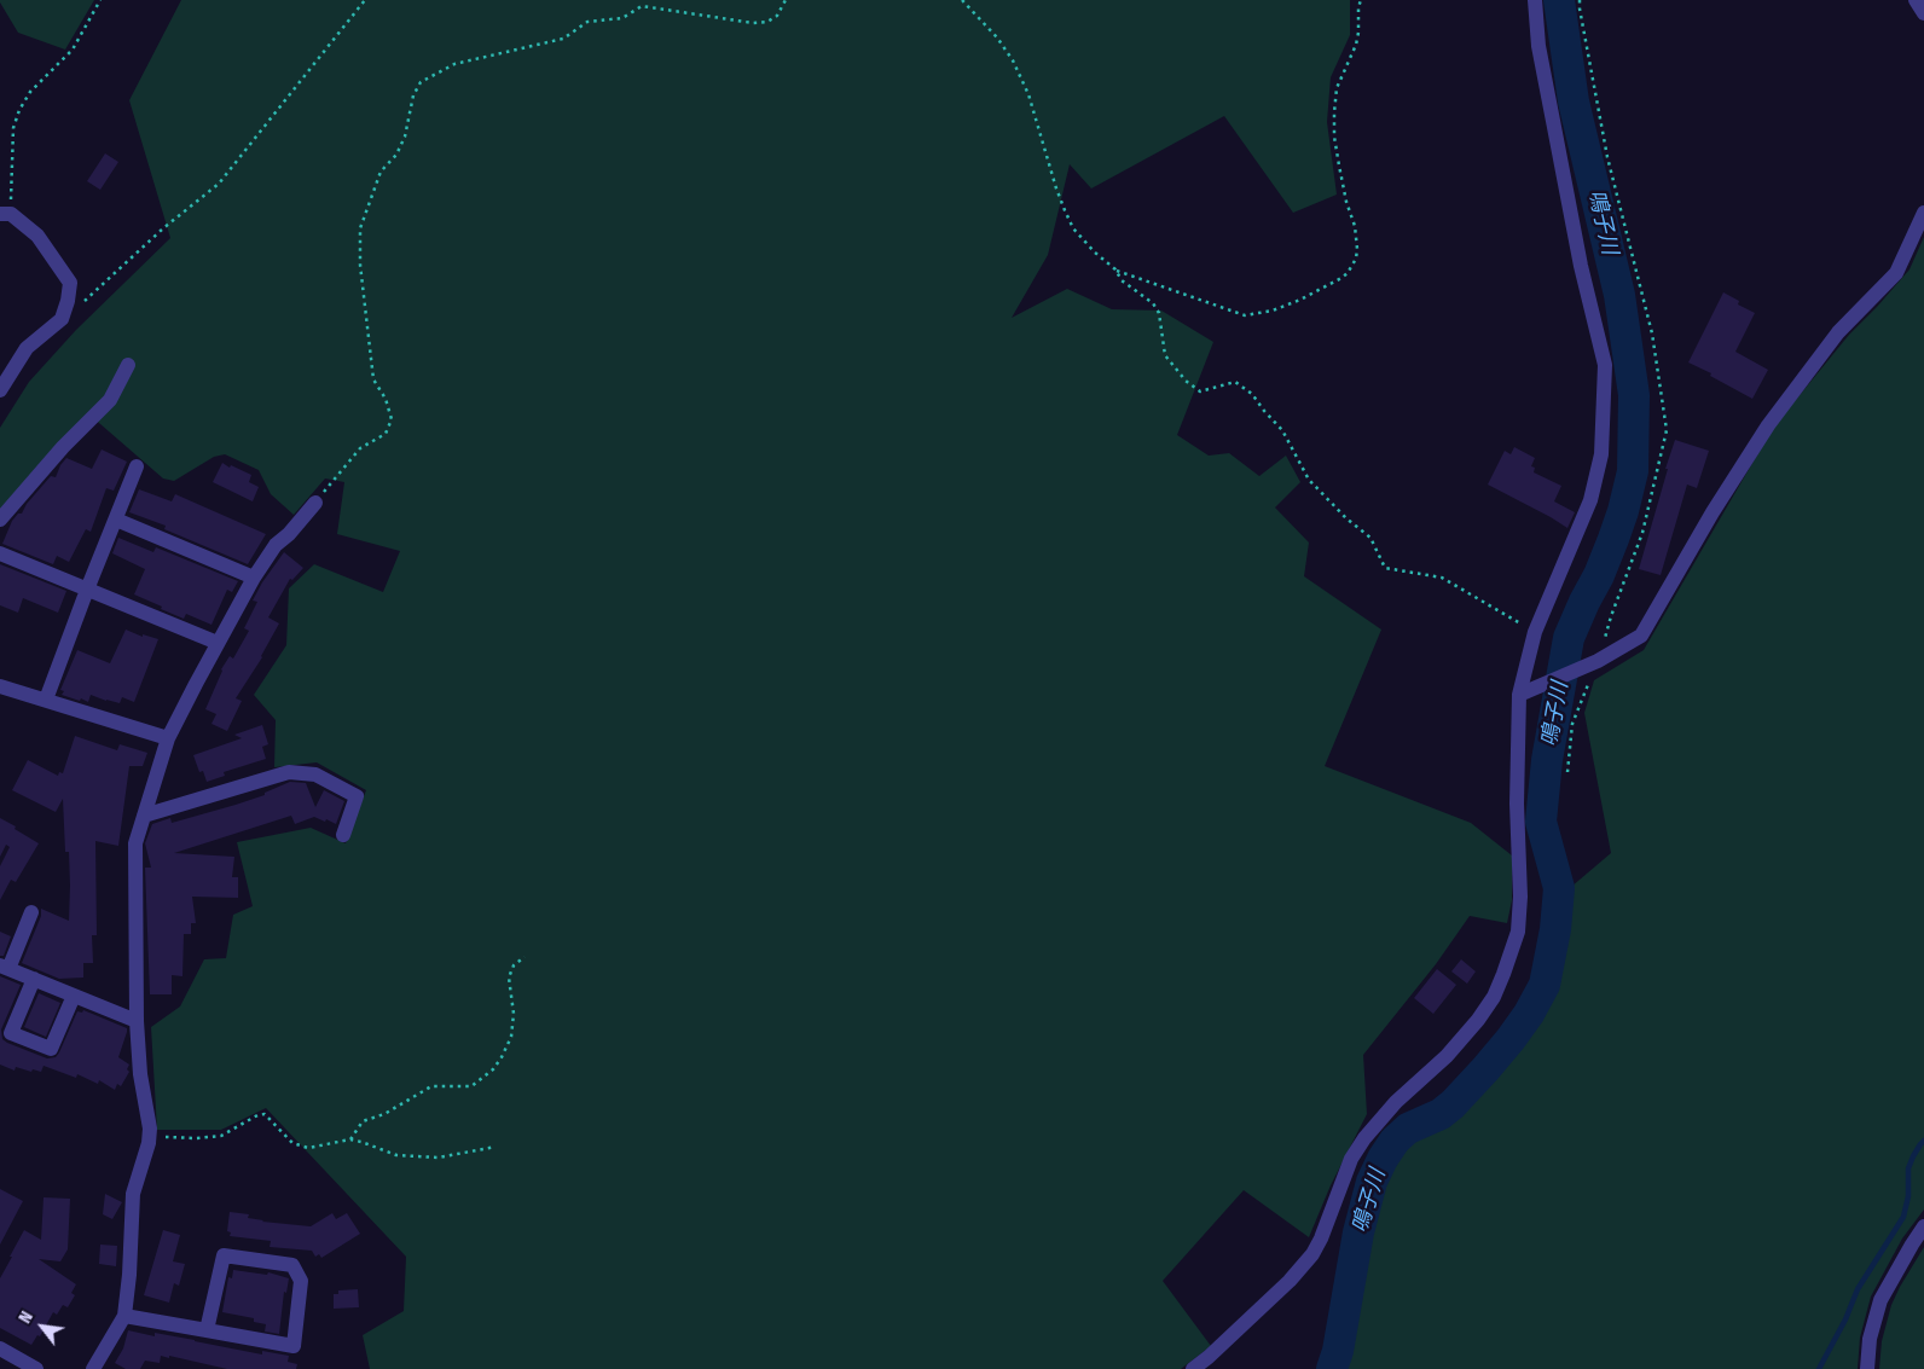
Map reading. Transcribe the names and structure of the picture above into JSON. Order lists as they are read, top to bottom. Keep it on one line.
{"water":["鳴子川"],"north":"top left"}
